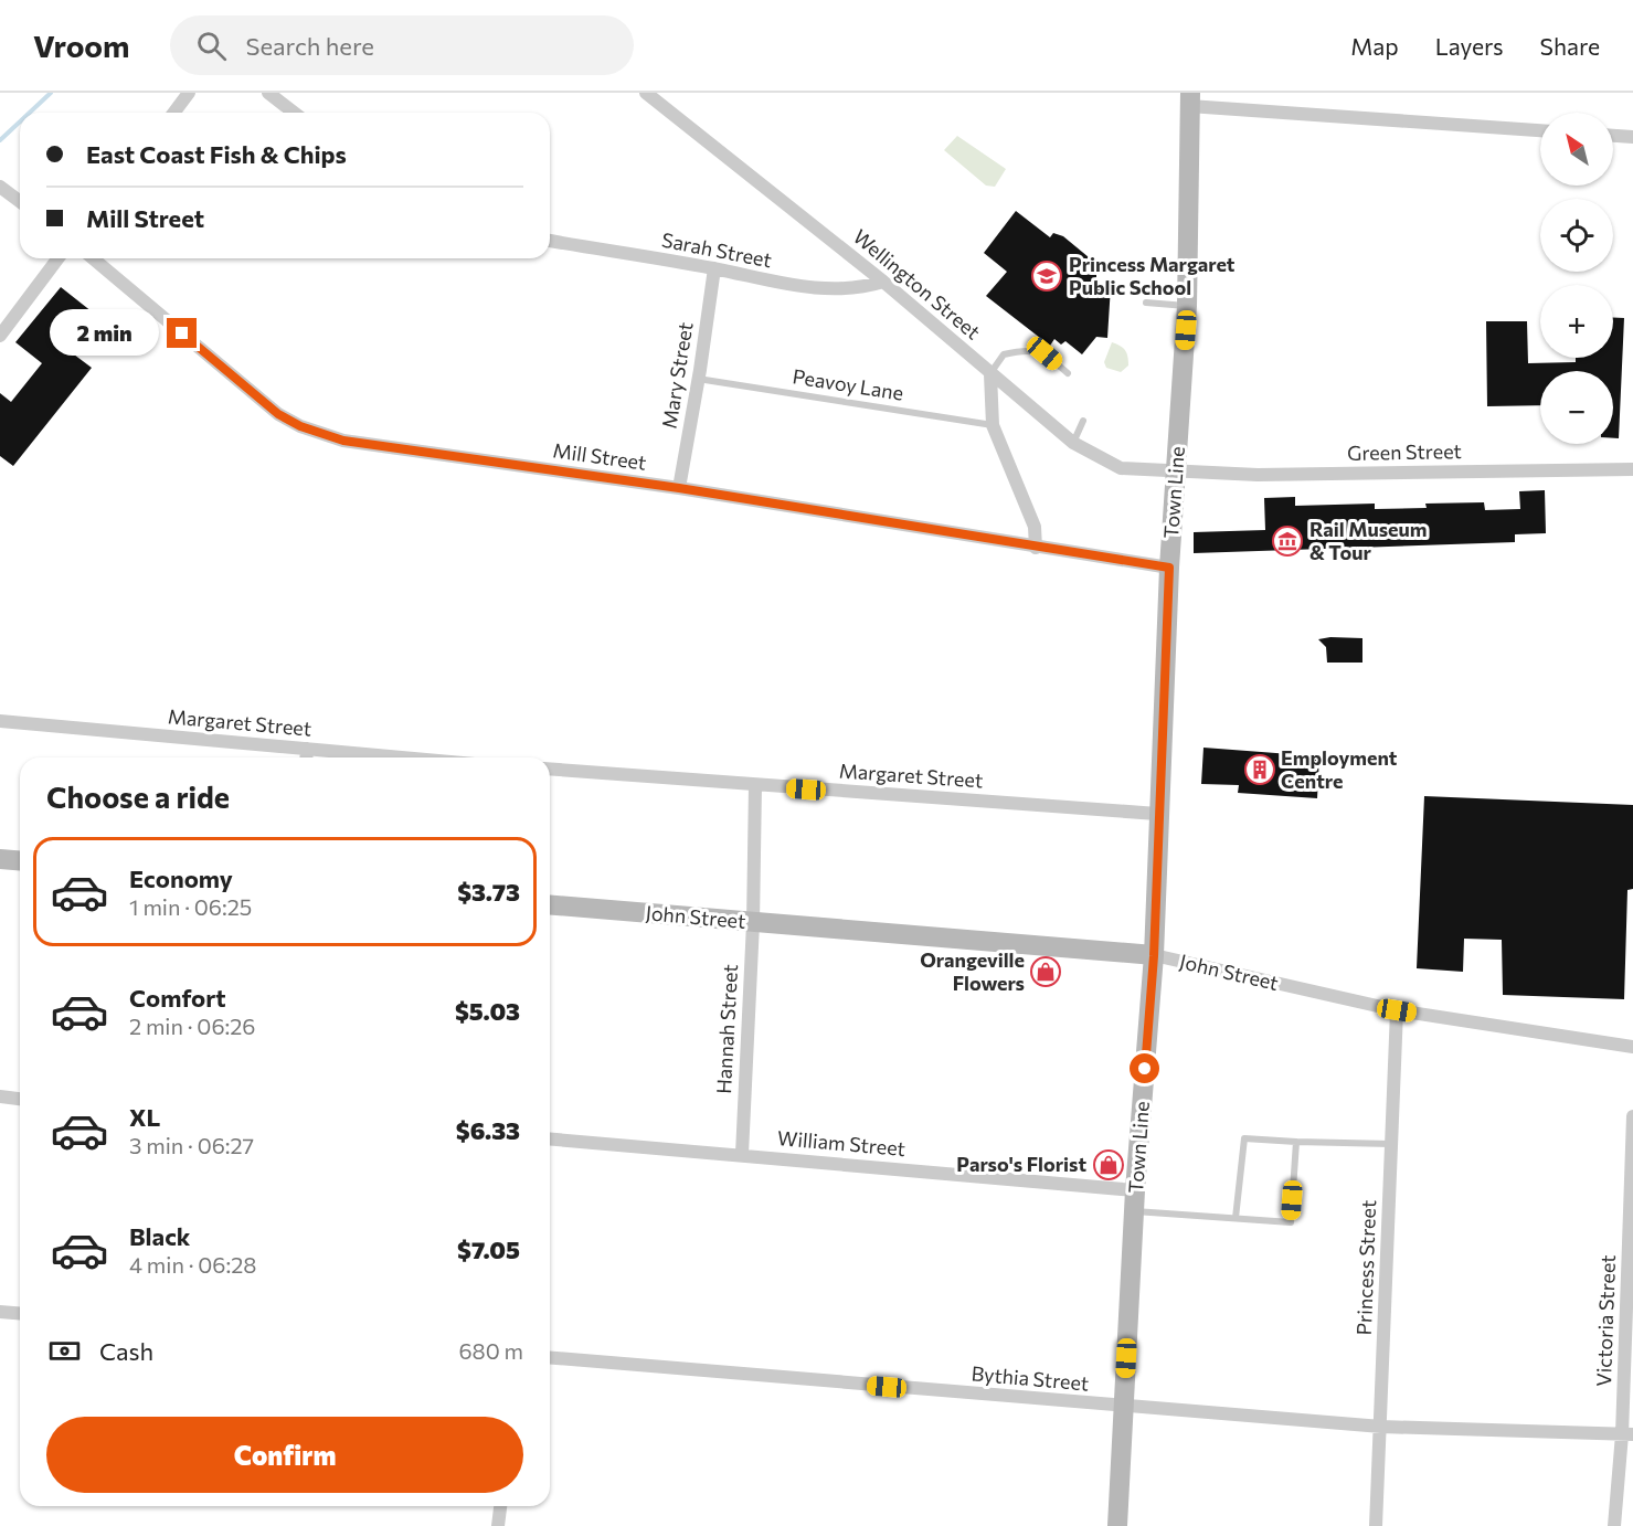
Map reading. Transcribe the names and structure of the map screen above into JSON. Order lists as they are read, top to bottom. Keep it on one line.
{"streets":{"main road":["Town Line","John Street"],"street":["Sarah Street","Wellington Street","Mary Street","Green Street","Mill Street","Margaret Street","Hannah Street","William Street","Princess Street","Victoria Street","Bythia Street"],"lane":["Peavoy Lane"]},"crossings":[["Sarah Street","Wellington Street"],["Sarah Street","Mary Street"],["Wellington Street","Green Street"],["Wellington Street","Town Line"],["Mary Street","Peavoy Lane"],["Mary Street","Mill Street"],["Green Street","Town Line"],["Mill Street","Town Line"],["Town Line","Margaret Street"],["Town Line","John Street"],["Town Line","William Street"],["Town Line","Bythia Street"],["Margaret Street","Hannah Street"],["John Street","Hannah Street"],["John Street","Princess Street"],["Hannah Street","William Street"],["Princess Street","Bythia Street"],["Victoria Street","Bythia Street"]],"places":{"school or university":["Princess Margaret Public School"],"museum":["Rail Museum & Tour"],"building":["Employment Centre"],"shop":["Orangeville Flowers","Parso's Florist"]},"north":"top left","page":{"header":"Vroom","search":"Search here","nav":["Map","Layers","Share"],"map_buttons":["+","−"],"banner":["East Coast Fish & Chips","Mill Street"],"bubble":"2 min","heading":"Choose a ride","list":[{"name":"Economy","note":"1 min · 06:25","value":"$3.73"},{"name":"Comfort","note":"2 min · 06:26","value":"$5.03"},{"name":"XL","note":"3 min · 06:27","value":"$6.33"},{"name":"Black","note":"4 min · 06:28","value":"$7.05"}],"pay":["Cash","680 m"],"buttons":"Confirm"}}
